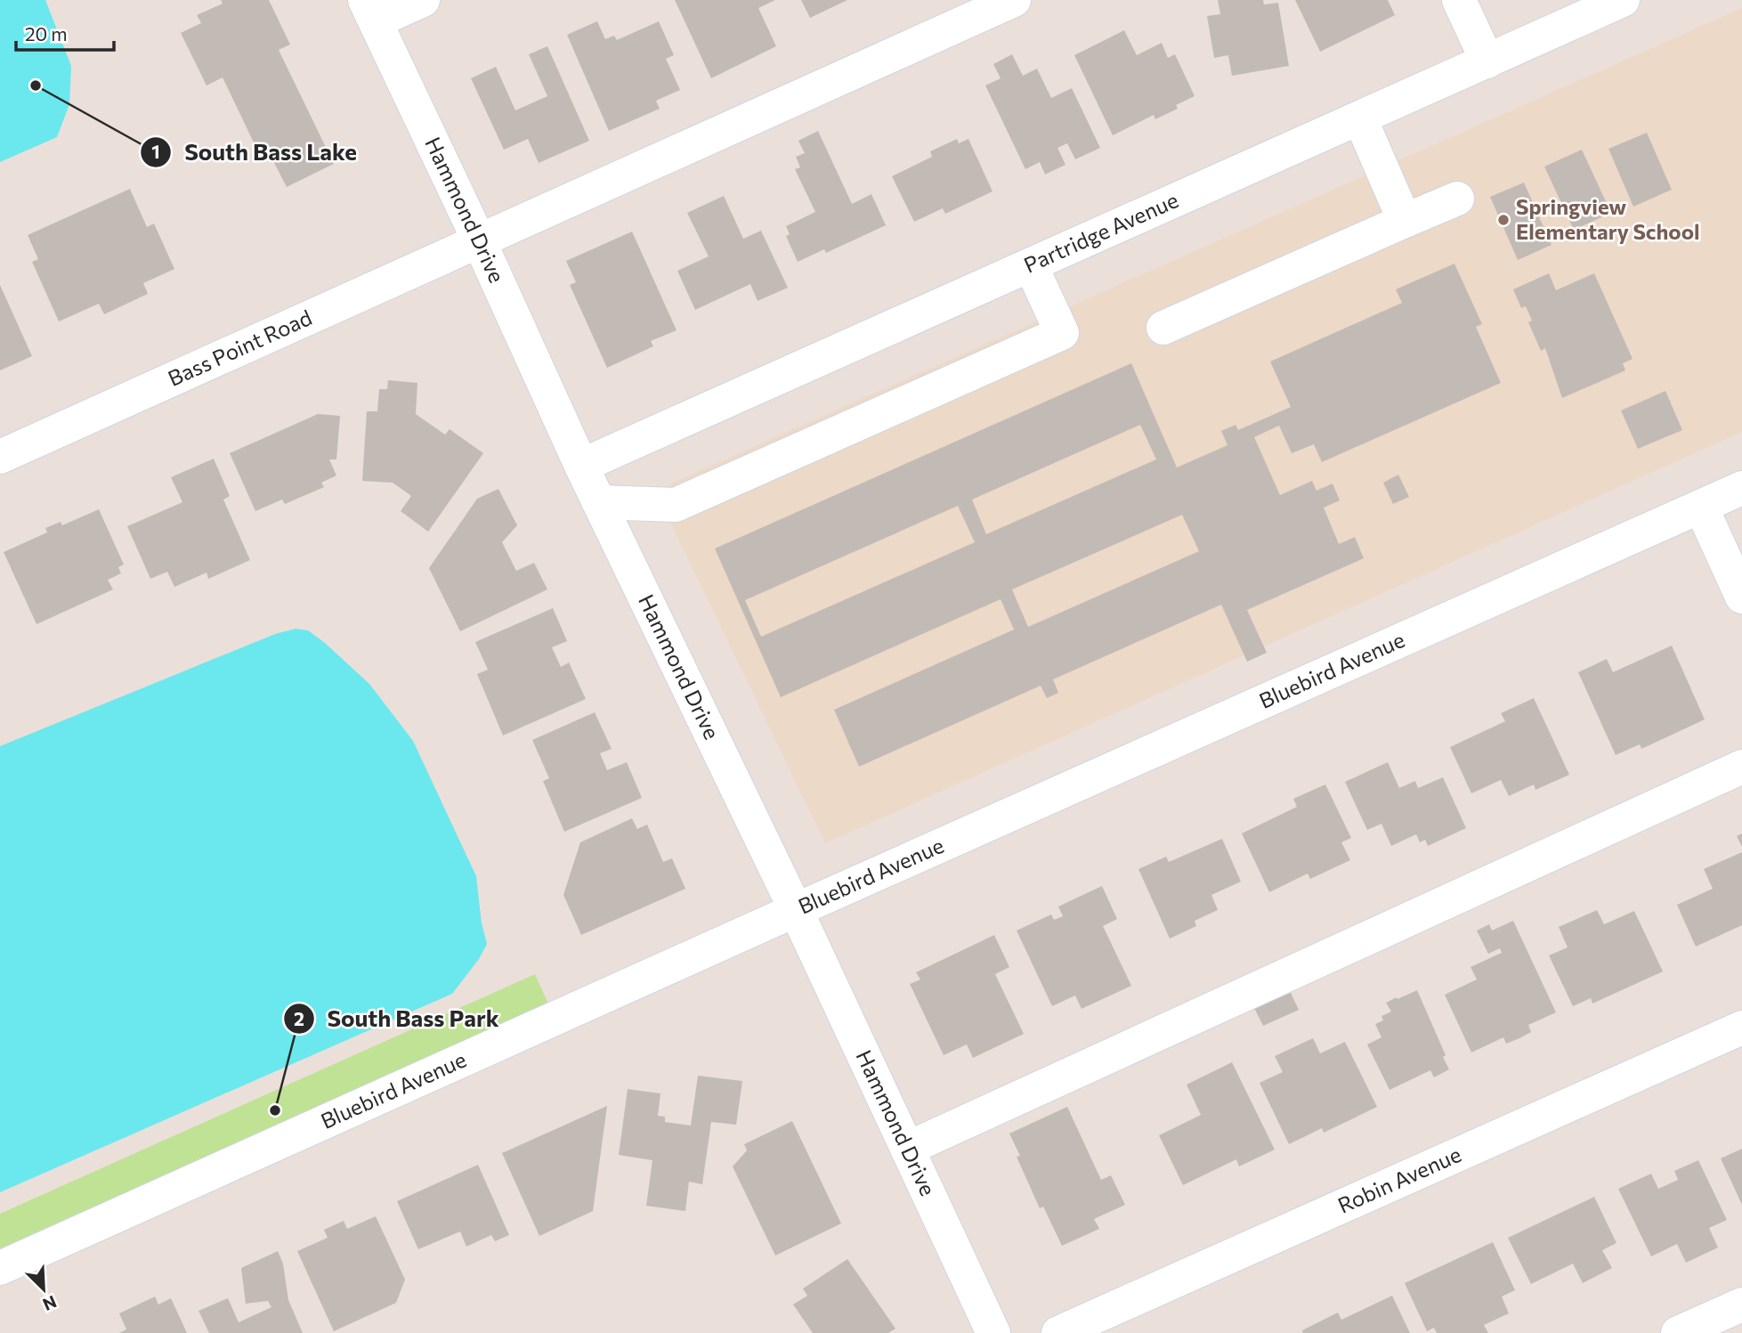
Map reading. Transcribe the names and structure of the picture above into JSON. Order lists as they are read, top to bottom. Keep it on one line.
{"streets":{"street":["Hammond Drive","Partridge Avenue","Bass Point Road","Bluebird Avenue","Robin Avenue"]},"crossings":[["Hammond Drive","Partridge Avenue"],["Hammond Drive","Bass Point Road"],["Hammond Drive","Bluebird Avenue"]],"places":["South Bass Lake","Springview Elementary School","South Bass Park"],"scale_bar":"20 m","north":"bottom right"}
